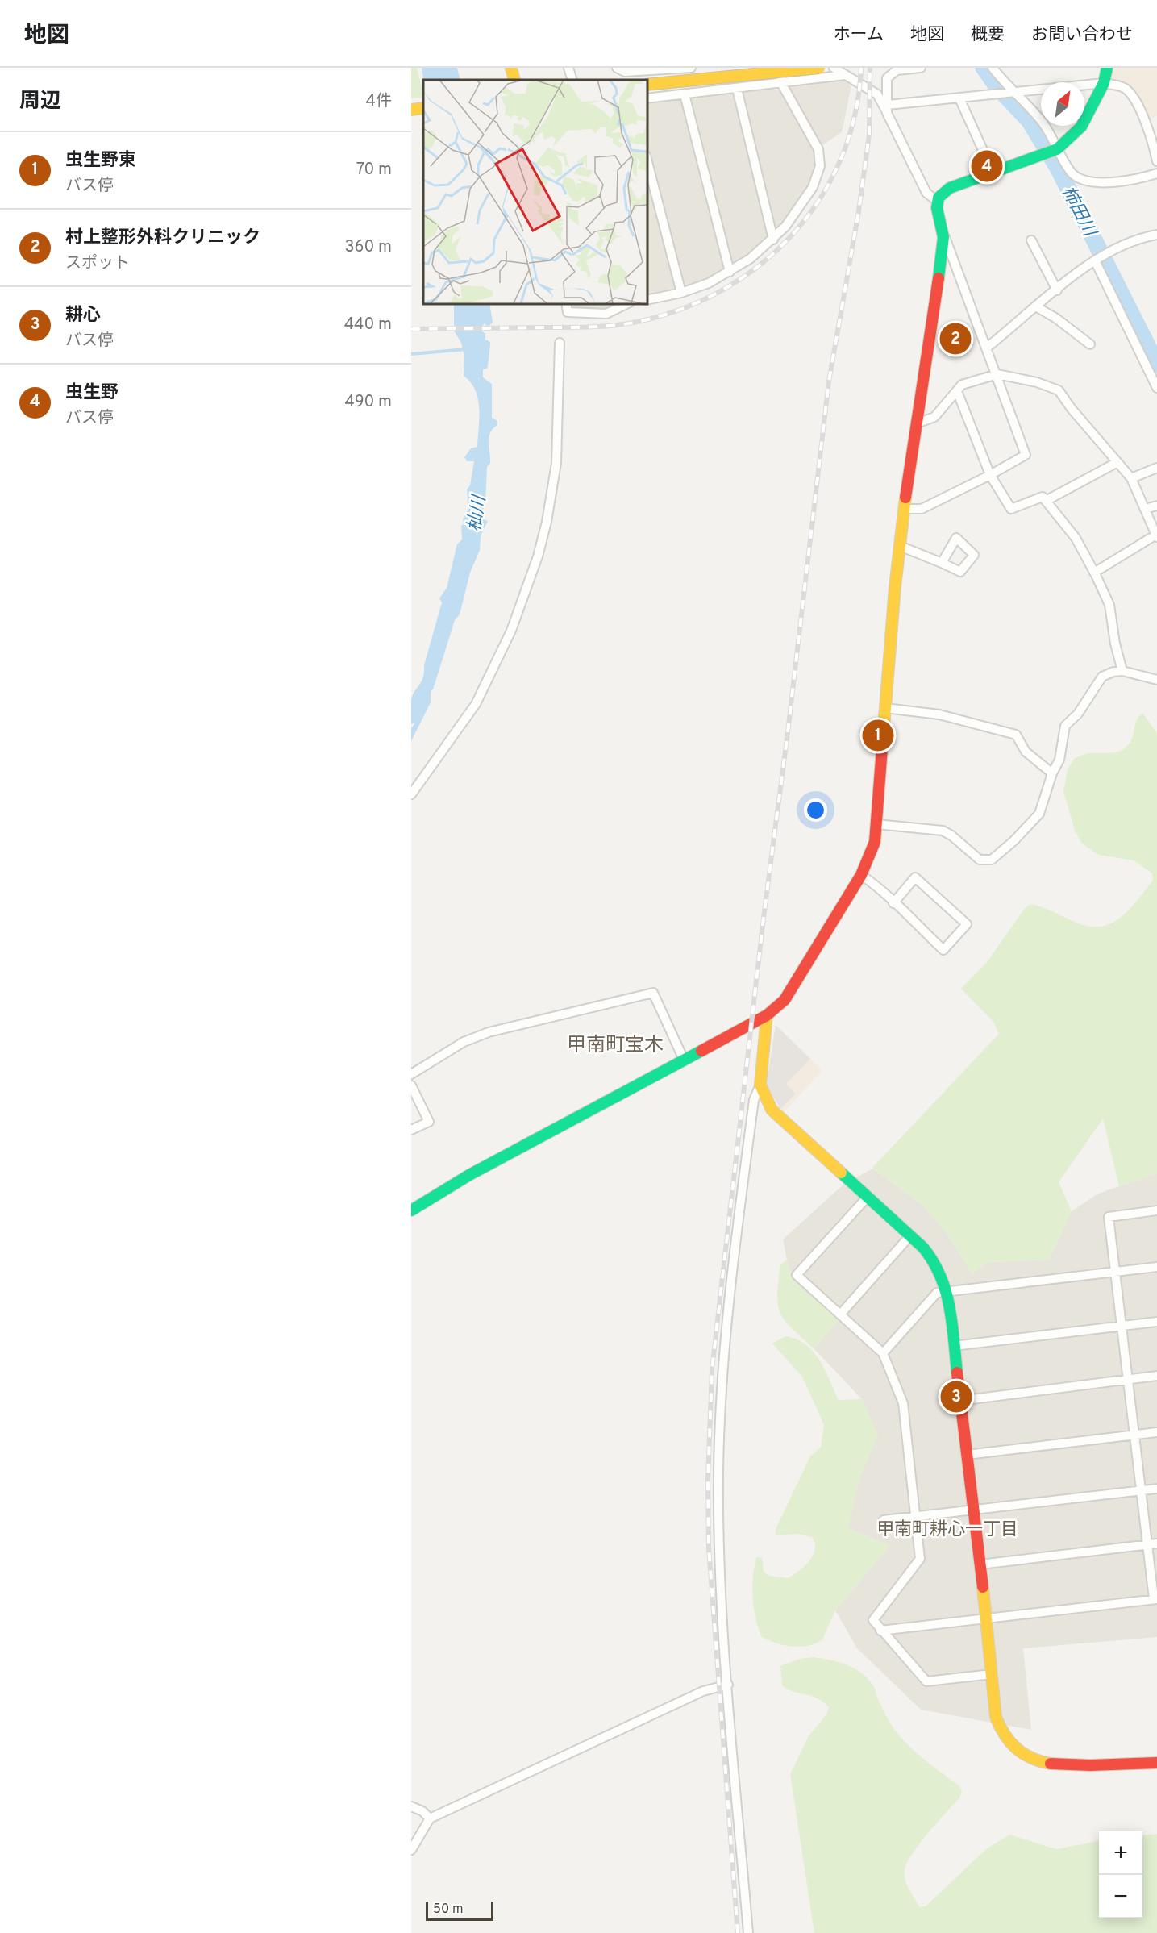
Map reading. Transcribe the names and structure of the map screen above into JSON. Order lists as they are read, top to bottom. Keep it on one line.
{"districts":["甲南町宝木","甲南町耕心一丁目"],"water":["柿田川","杣川"],"scale_bar":"50 m","north":"top right","page":{"header":"地図","nav":["ホーム","地図","概要","お問い合わせ"],"heading":["周辺","4件"],"list":[{"mark":"1","name":"虫生野東","note":"バス停","value":"70 m"},{"mark":"2","name":"村上整形外科クリニック","note":"スポット","value":"360 m"},{"mark":"3","name":"耕心","note":"バス停","value":"440 m"},{"mark":"4","name":"虫生野","note":"バス停","value":"490 m"}],"pins":["4","2","1","3"],"map_buttons":["+","−"],"scale":"50 m"}}
